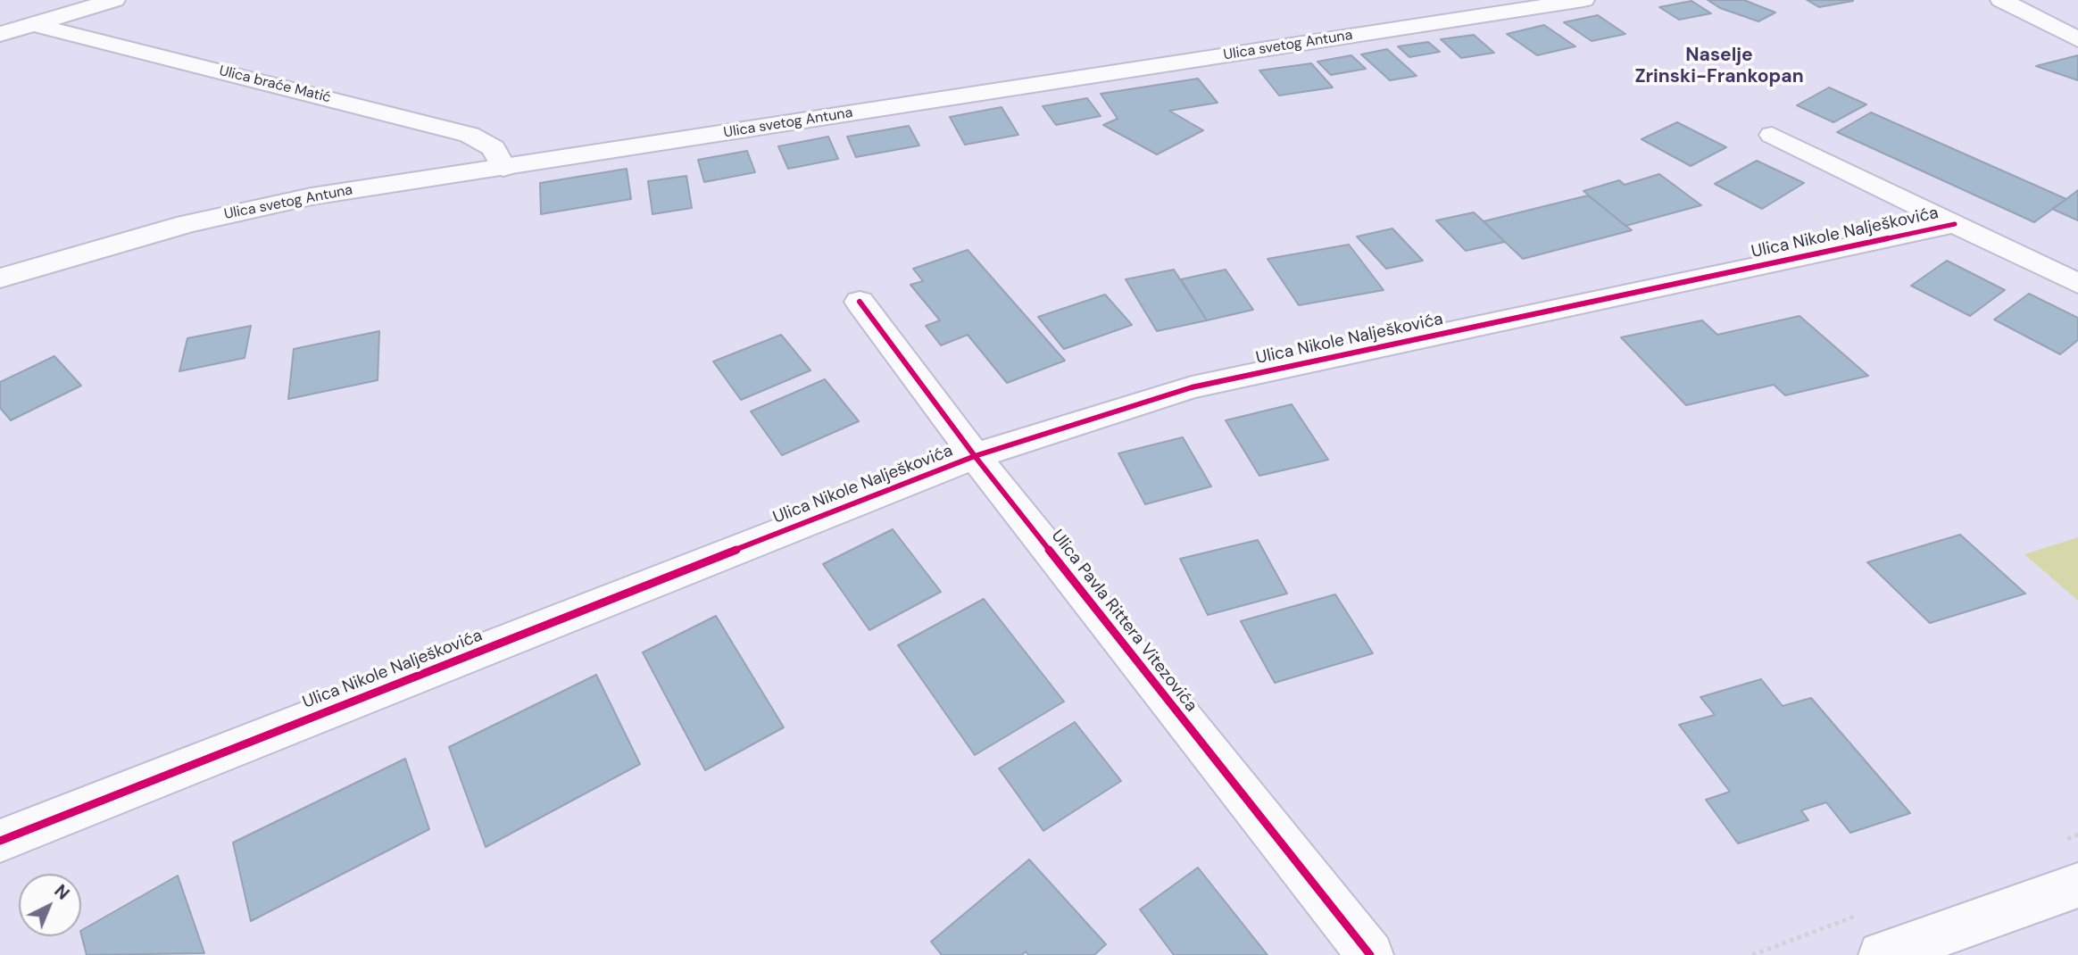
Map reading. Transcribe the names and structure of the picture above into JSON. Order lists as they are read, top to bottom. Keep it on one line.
{"streets":{"street":["Ulica svetog Antuna","Ulica braće Matić","Ulica Nikole Nalješkovića","Ulica Pavla Rittera Vitezovića"]},"crossings":[["Ulica svetog Antuna","Ulica braće Matić"],["Ulica Nikole Nalješkovića","Ulica Pavla Rittera Vitezovića"]],"districts":["Naselje Zrinski-Frankopan"],"north":"top right"}
